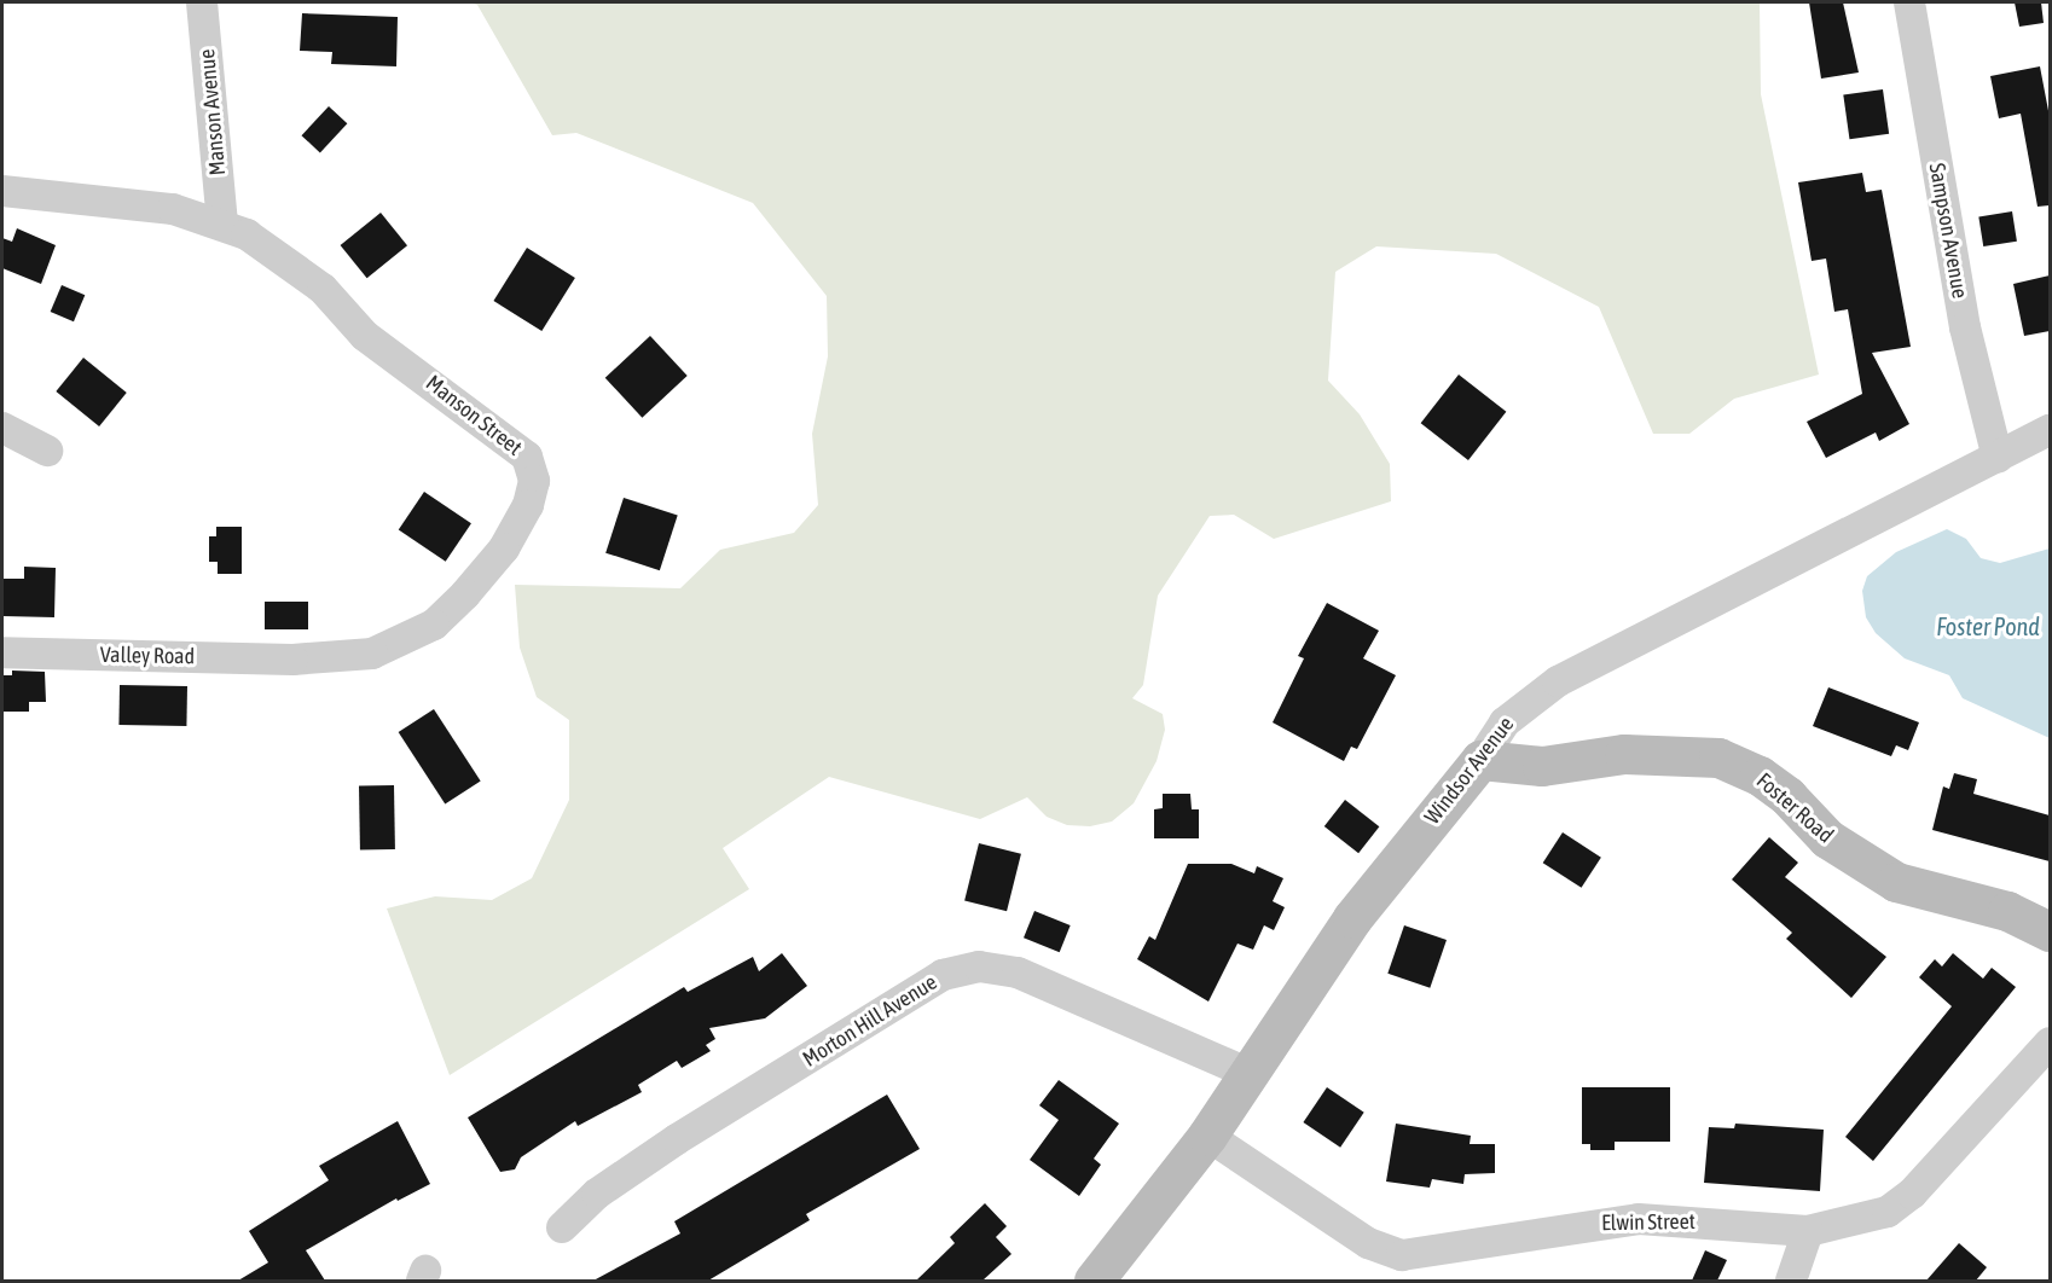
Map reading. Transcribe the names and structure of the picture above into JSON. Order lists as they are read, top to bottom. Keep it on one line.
{"streets":{"street":["Manson Avenue","Sampson Avenue","Manson Street","Valley Road","Windsor Avenue","Foster Road","Morton Hill Avenue","Elwin Street"]},"crossings":[["Manson Avenue","Manson Street"],["Sampson Avenue","Windsor Avenue"],["Manson Street","Valley Road"],["Windsor Avenue","Foster Road"],["Windsor Avenue","Morton Hill Avenue"],["Windsor Avenue","Elwin Street"]],"water":["Foster Pond"]}
